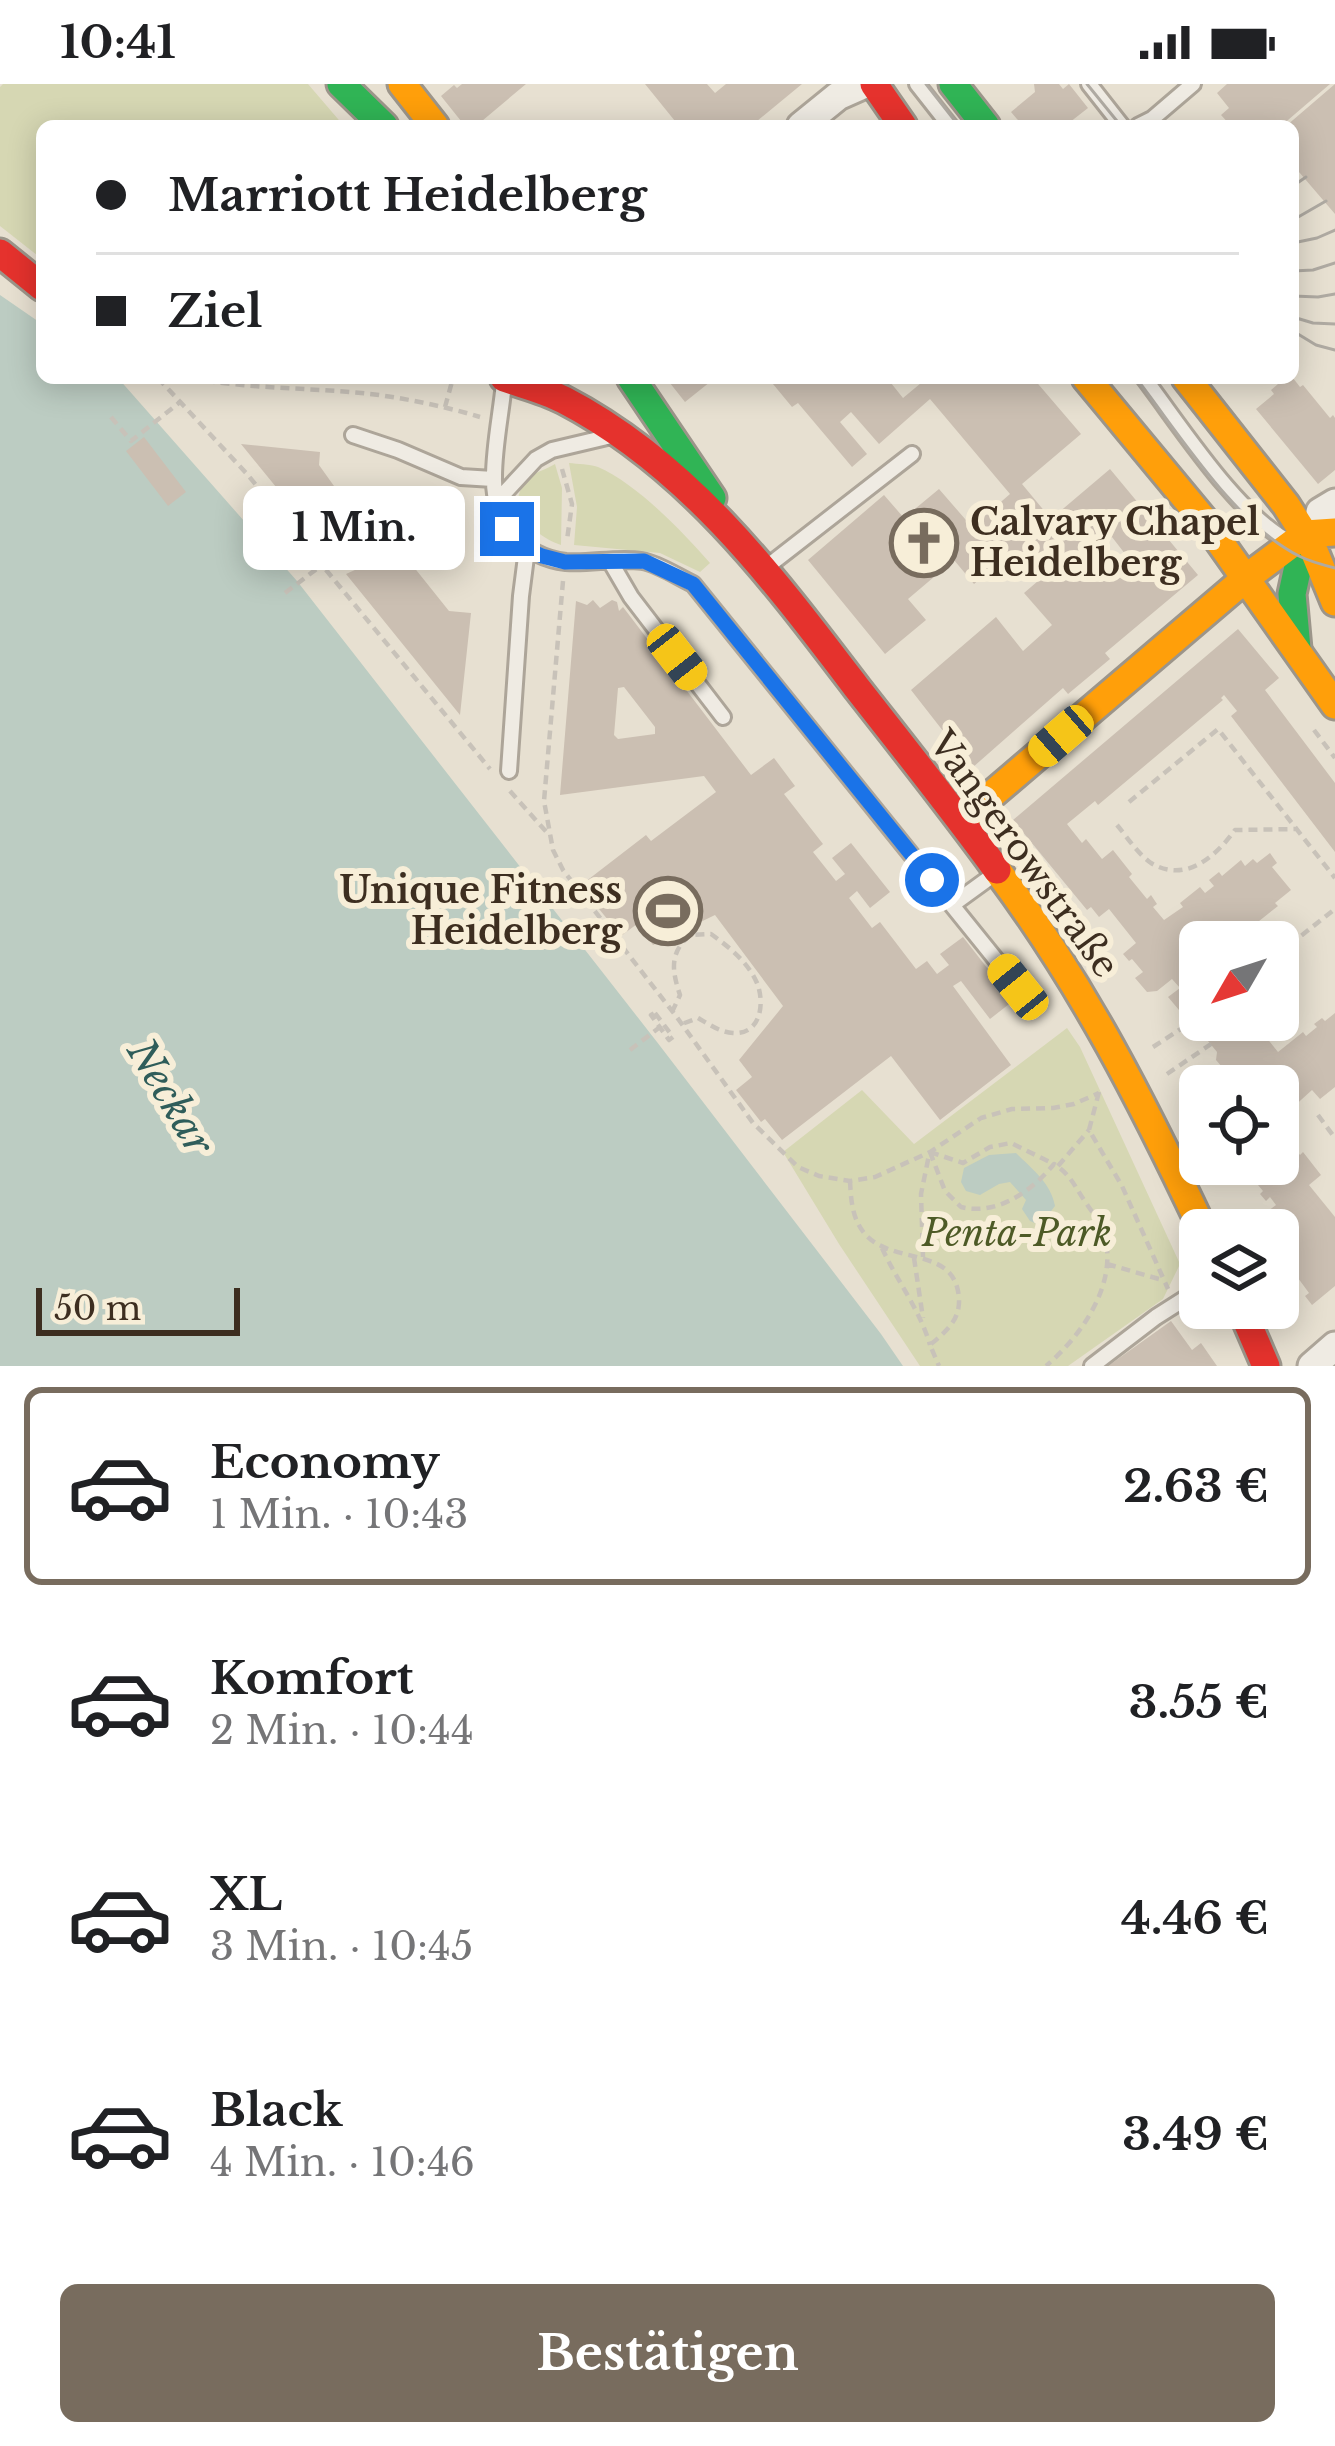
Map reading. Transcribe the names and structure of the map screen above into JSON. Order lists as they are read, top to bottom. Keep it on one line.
{"streets":{"main road":["Vangerowstraße"]},"water":["Neckar"],"parks":["Penta-Park"],"places":{"church":["Calvary Chapel Heidelberg"],"sports":["Unique Fitness Heidelberg"]},"scale_bar":"50 m","north":"bottom left","page":{"status":"10:41","banner":["Marriott Heidelberg","Ziel"],"bubble":"1 Min.","scale":"50 m","list":[{"name":"Economy","note":"1 Min. · 10:43","value":"2.63 €"},{"name":"Komfort","note":"2 Min. · 10:44","value":"3.55 €"},{"name":"XL","note":"3 Min. · 10:45","value":"4.46 €"},{"name":"Black","note":"4 Min. · 10:46","value":"3.49 €"}],"buttons":"Bestätigen"}}
